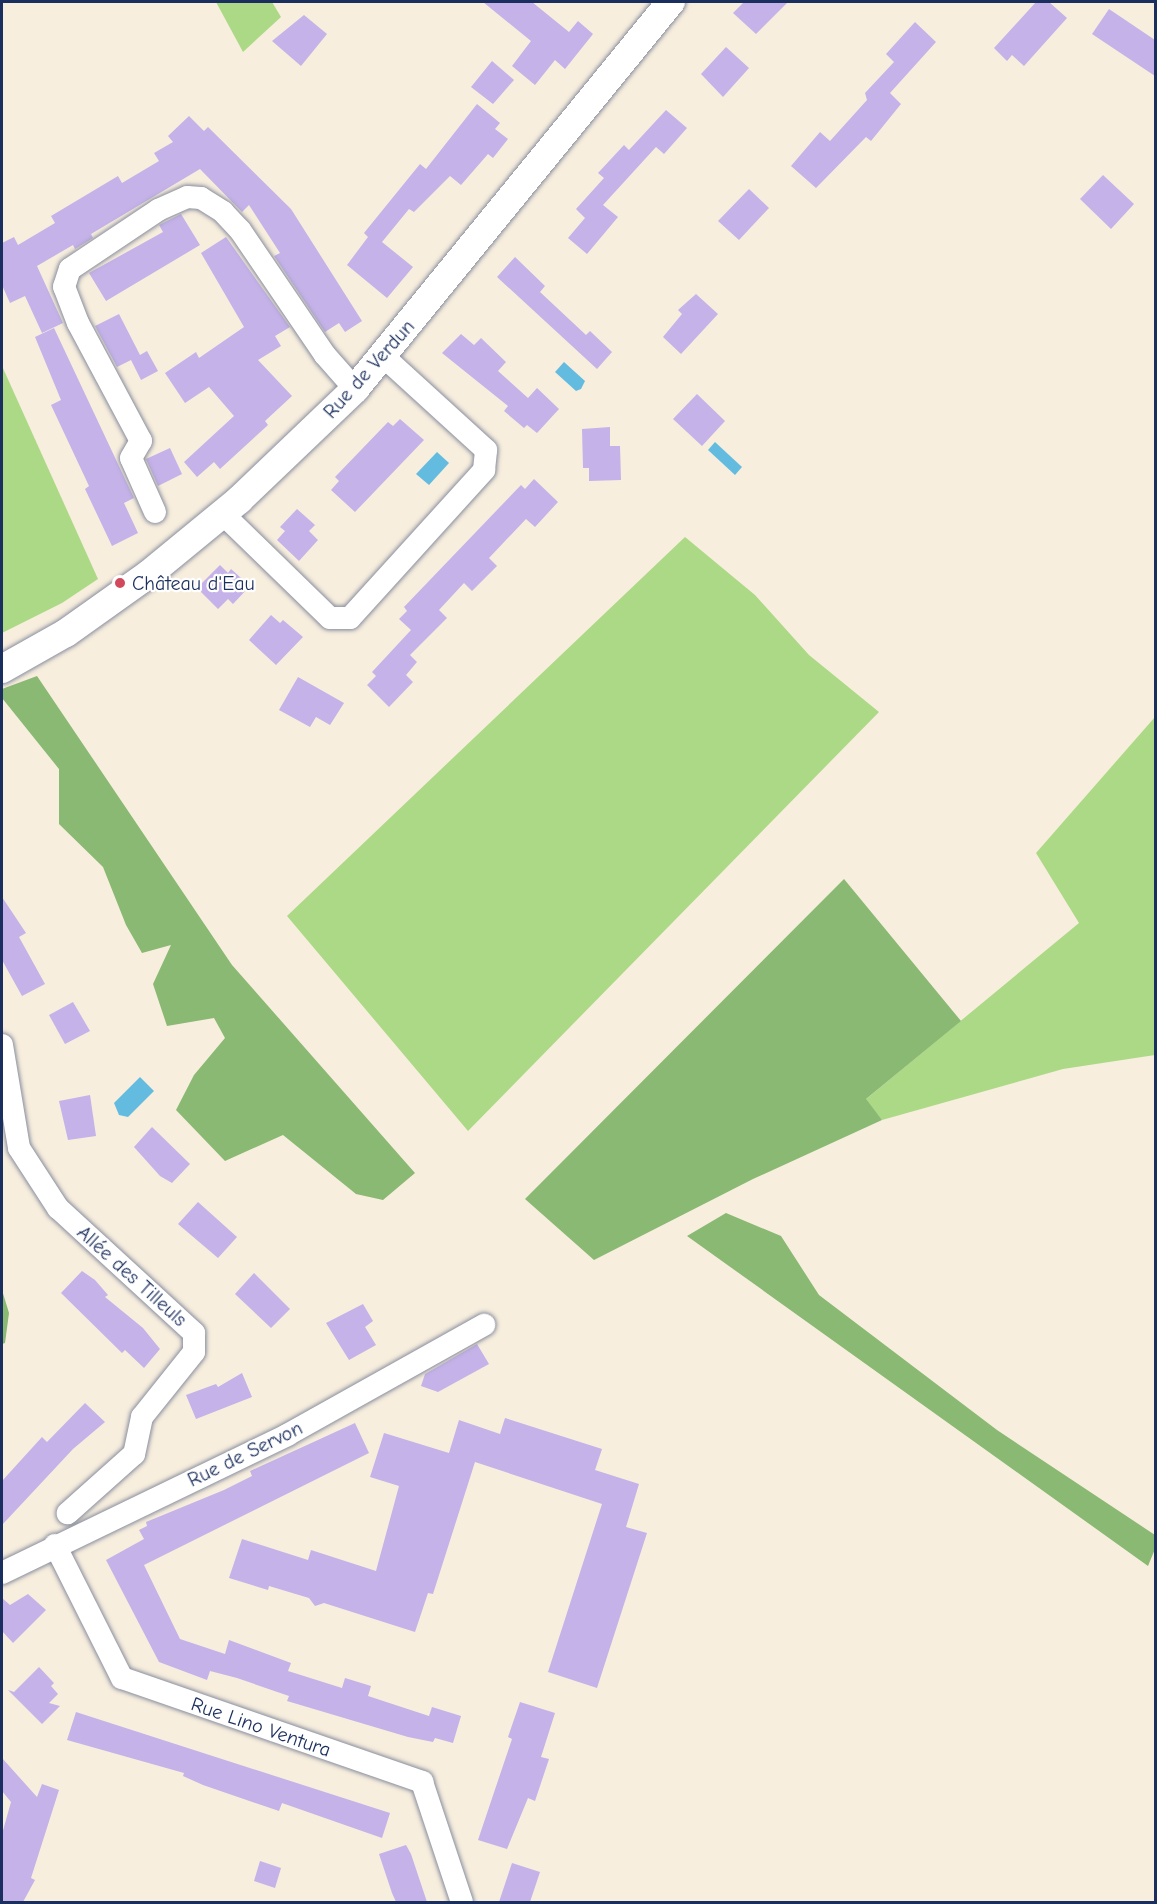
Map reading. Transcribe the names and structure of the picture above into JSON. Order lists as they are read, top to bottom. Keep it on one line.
{"streets":{"street":["Rue de Verdun","Allée des Tilleuls","Rue de Servon","Rue Lino Ventura"]},"crossings":[["Rue de Servon","Rue Lino Ventura"]],"places":["Château d'Eau"]}
